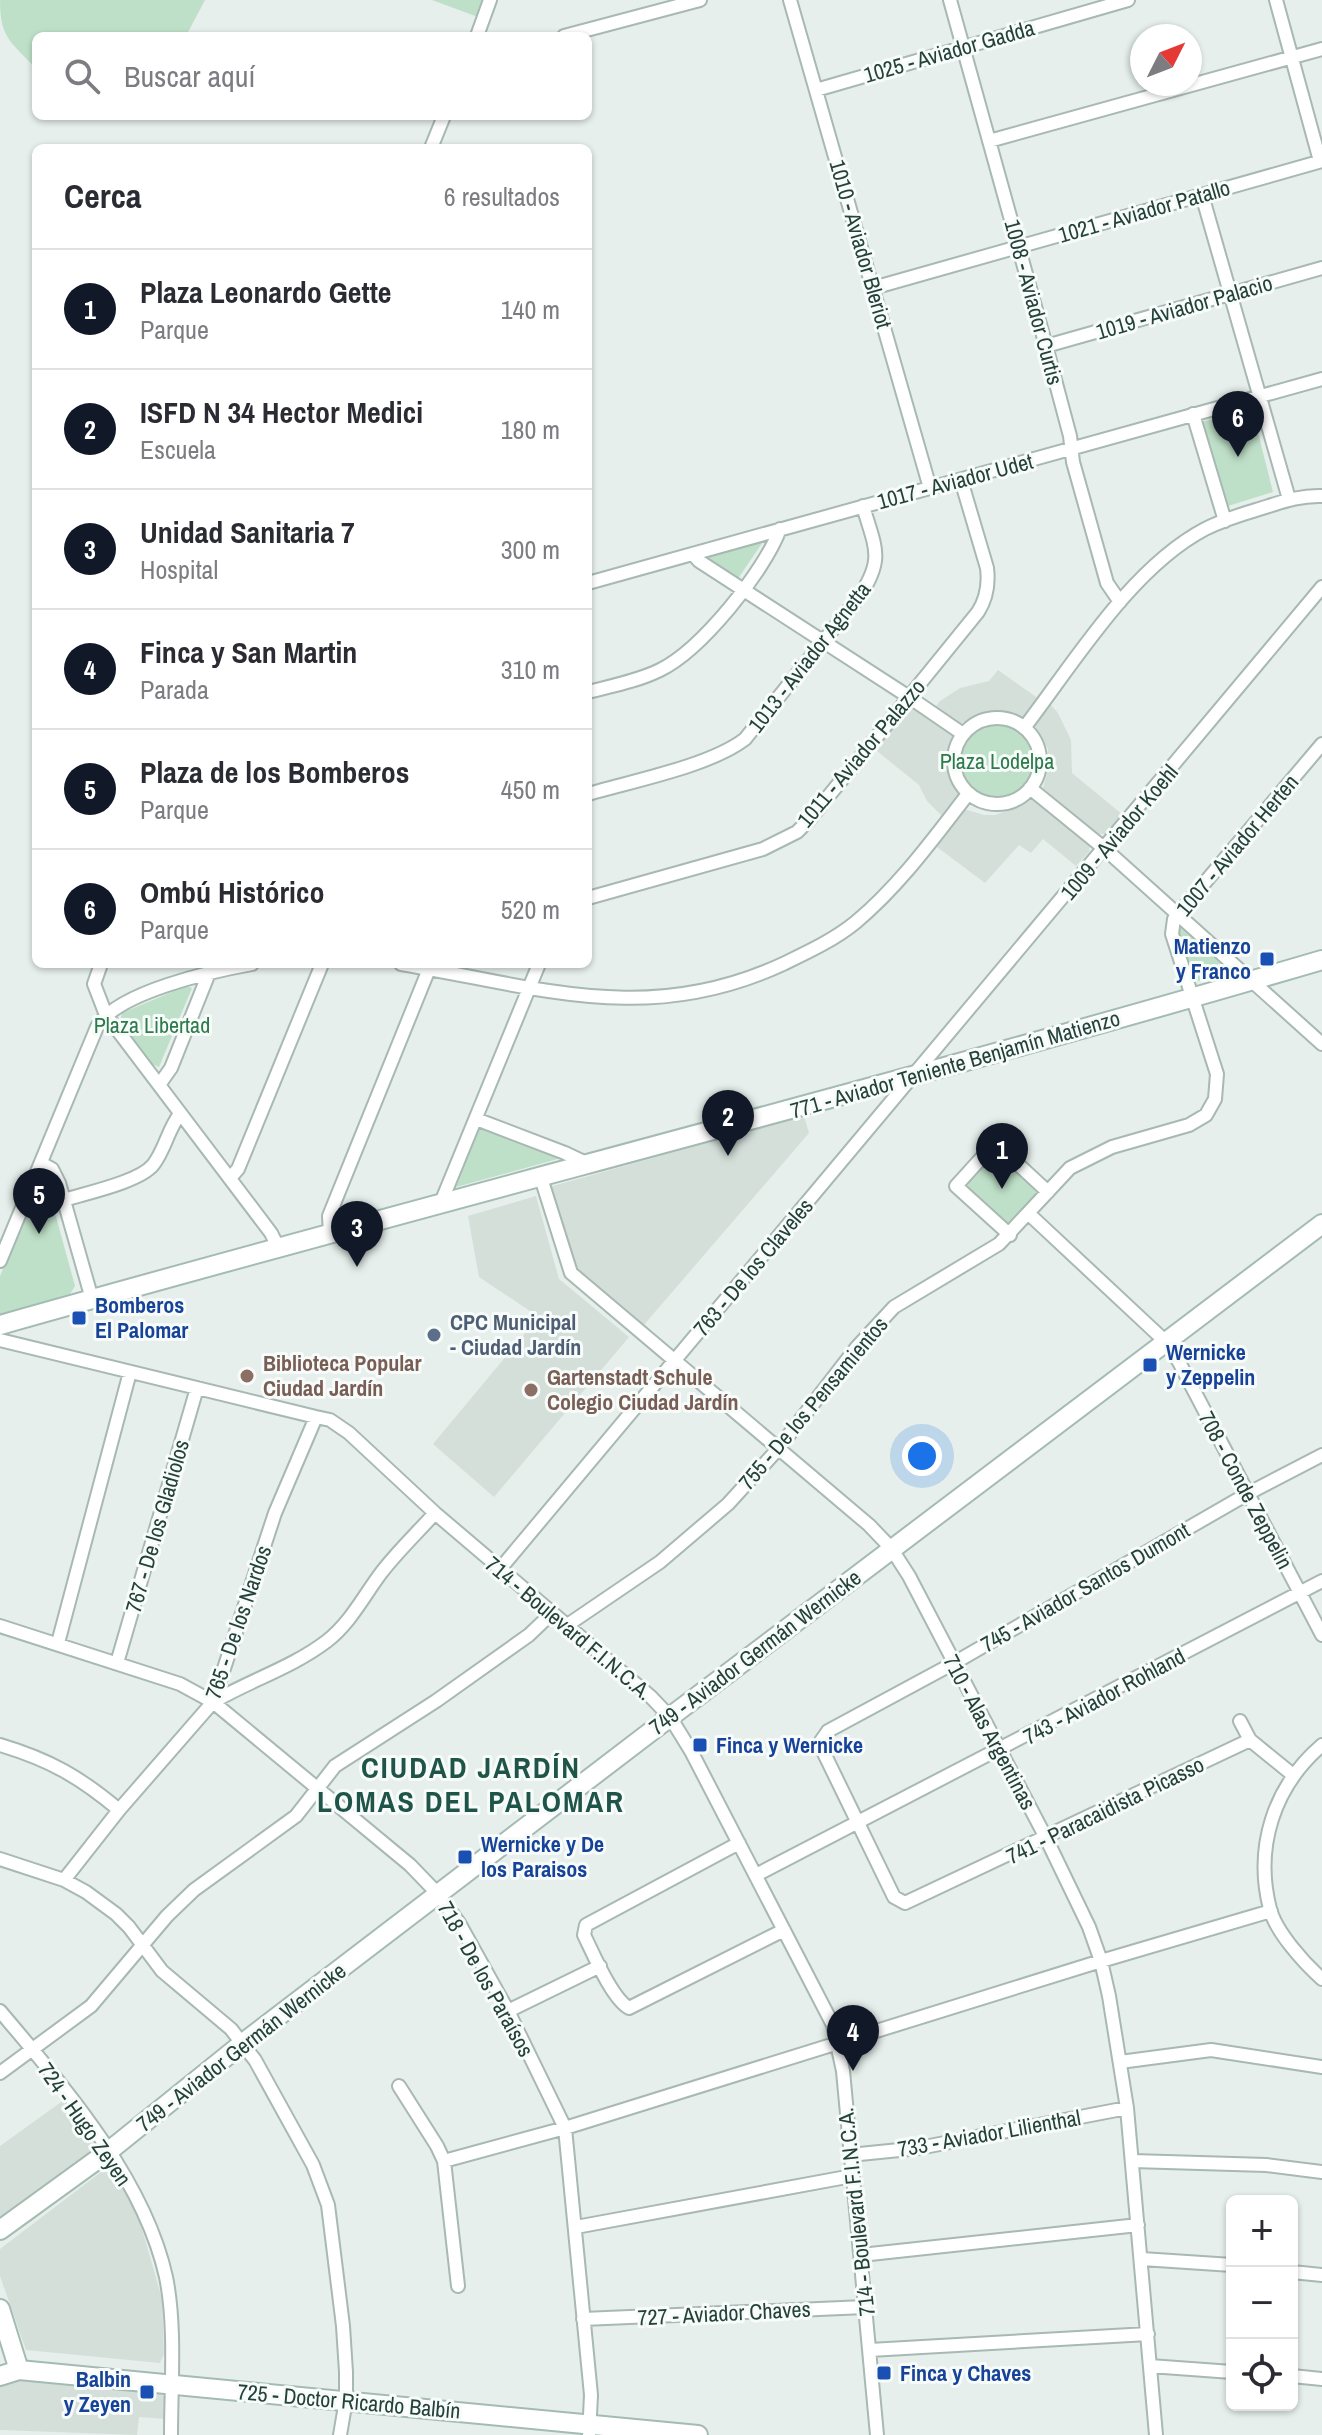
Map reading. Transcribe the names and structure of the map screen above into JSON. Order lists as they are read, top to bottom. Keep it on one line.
{"streets":{"street":["1025 - Aviador Gadda","1021 - Aviador Patallo","1010 - Aviador Bleriot","1008 - Aviador Curtis","1019 - Aviador Palacio","1017 - Aviador Udet","1013 - Aviador Agnetta","1011 - Aviador Palazzo","1009 - Aviador Koehl","1007 - Aviador Herten","771 - Aviador Teniente Benjamín Matienzo","763 - De los Claveles","755 - De los Pensamientos","708 - Conde Zeppelin","767 - De los Gladiolos","745 - Aviador Santos Dumont","765 - De los Nardos","714 - Boulevard F.I.N.C.A.","749 - Aviador Germán Wernicke","743 - Aviador Rohland","710 - Alas Argentinas","741 - Paracaidista Picasso","718 - De los Paraísos","724 - Hugo Zeyen","733 - Aviador Lilienthal","727 - Aviador Chaves","725 - Doctor Ricardo Balbín"]},"crossings":[["1025 - Aviador Gadda","1010 - Aviador Bleriot"],["1025 - Aviador Gadda","1008 - Aviador Curtis"],["1021 - Aviador Patallo","1010 - Aviador Bleriot"],["1021 - Aviador Patallo","1008 - Aviador Curtis"],["1010 - Aviador Bleriot","1017 - Aviador Udet"],["1008 - Aviador Curtis","1019 - Aviador Palacio"],["1008 - Aviador Curtis","1017 - Aviador Udet"],["1017 - Aviador Udet","1013 - Aviador Agnetta"],["1017 - Aviador Udet","1011 - Aviador Palazzo"],["1009 - Aviador Koehl","771 - Aviador Teniente Benjamín Matienzo"],["1009 - Aviador Koehl","763 - De los Claveles"],["1007 - Aviador Herten","771 - Aviador Teniente Benjamín Matienzo"],["1007 - Aviador Herten","755 - De los Pensamientos"],["771 - Aviador Teniente Benjamín Matienzo","763 - De los Claveles"],["771 - Aviador Teniente Benjamín Matienzo","755 - De los Pensamientos"],["771 - Aviador Teniente Benjamín Matienzo","710 - Alas Argentinas"],["763 - De los Claveles","714 - Boulevard F.I.N.C.A."],["763 - De los Claveles","710 - Alas Argentinas"],["755 - De los Pensamientos","708 - Conde Zeppelin"],["755 - De los Pensamientos","714 - Boulevard F.I.N.C.A."],["755 - De los Pensamientos","710 - Alas Argentinas"],["708 - Conde Zeppelin","745 - Aviador Santos Dumont"],["708 - Conde Zeppelin","749 - Aviador Germán Wernicke"],["708 - Conde Zeppelin","743 - Aviador Rohland"],["767 - De los Gladiolos","714 - Boulevard F.I.N.C.A."],["767 - De los Gladiolos","718 - De los Paraísos"],["745 - Aviador Santos Dumont","743 - Aviador Rohland"],["745 - Aviador Santos Dumont","710 - Alas Argentinas"],["745 - Aviador Santos Dumont","741 - Paracaidista Picasso"],["765 - De los Nardos","714 - Boulevard F.I.N.C.A."],["765 - De los Nardos","718 - De los Paraísos"],["714 - Boulevard F.I.N.C.A.","749 - Aviador Germán Wernicke"],["714 - Boulevard F.I.N.C.A.","743 - Aviador Rohland"],["714 - Boulevard F.I.N.C.A.","733 - Aviador Lilienthal"],["714 - Boulevard F.I.N.C.A.","727 - Aviador Chaves"],["749 - Aviador Germán Wernicke","710 - Alas Argentinas"],["749 - Aviador Germán Wernicke","718 - De los Paraísos"],["749 - Aviador Germán Wernicke","724 - Hugo Zeyen"],["743 - Aviador Rohland","710 - Alas Argentinas"],["743 - Aviador Rohland","741 - Paracaidista Picasso"],["710 - Alas Argentinas","741 - Paracaidista Picasso"],["710 - Alas Argentinas","733 - Aviador Lilienthal"],["718 - De los Paraísos","727 - Aviador Chaves"],["718 - De los Paraísos","725 - Doctor Ricardo Balbín"],["724 - Hugo Zeyen","725 - Doctor Ricardo Balbín"]],"districts":["CIUDAD JARDÍN LOMAS DEL PALOMAR"],"parks":["Plaza Lodelpa","Plaza Libertad"],"places":{"transit":["Matienzo y Franco","Bomberos El Palomar","Wernicke y Zeppelin","Finca y Wernicke","Wernicke y De los Paraisos","Finca y Chaves","Balbin y Zeyen"],"other":["CPC Municipal - Ciudad Jardín","Biblioteca Popular Ciudad Jardín","Gartenstadt Schule Colegio Ciudad Jardín"]},"north":"top right","page":{"search":"Buscar aquí","heading":["Cerca","6 resultados"],"list":[{"mark":"1","name":"Plaza Leonardo Gette","note":"Parque","value":"140 m"},{"mark":"2","name":"ISFD N 34 Hector Medici","note":"Escuela","value":"180 m"},{"mark":"3","name":"Unidad Sanitaria 7","note":"Hospital","value":"300 m"},{"mark":"4","name":"Finca y San Martin","note":"Parada","value":"310 m"},{"mark":"5","name":"Plaza de los Bomberos","note":"Parque","value":"450 m"},{"mark":"6","name":"Ombú Histórico","note":"Parque","value":"520 m"}],"pins":["6","2","1","5","3","4"],"map_buttons":["+","−"]}}
